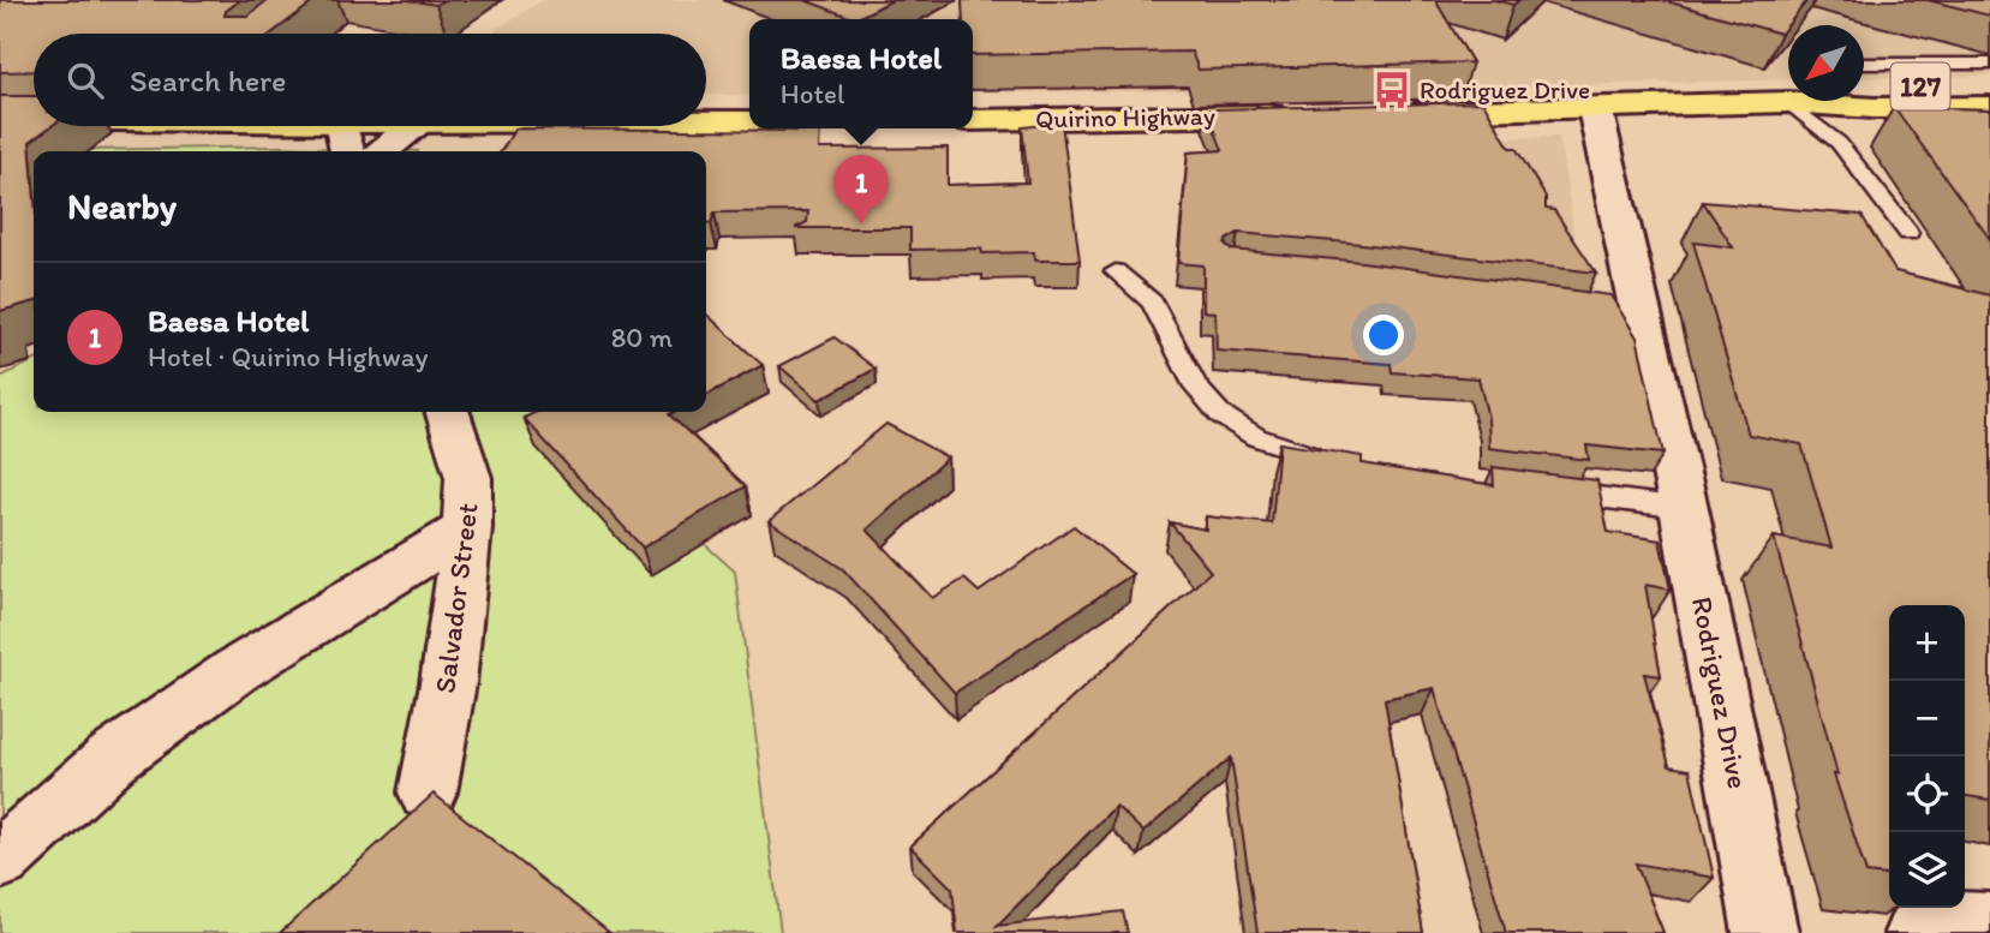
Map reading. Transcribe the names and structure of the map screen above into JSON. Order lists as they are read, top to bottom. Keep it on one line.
{"streets":{"main road":["127","Quirino Highway"],"street":["Salvador Street","Rodriguez Drive"]},"crossings":[["127","Rodriguez Drive"]],"places":{"bus stop":["Rodriguez Drive"]},"north":"bottom left","page":{"popup":["Baesa Hotel","Hotel"],"search":"Search here","heading":"Nearby","pins":"1","list":[{"mark":"1","name":"Baesa Hotel","note":"Hotel · Quirino Highway","value":"80 m"}],"map_buttons":["+","−"]}}
